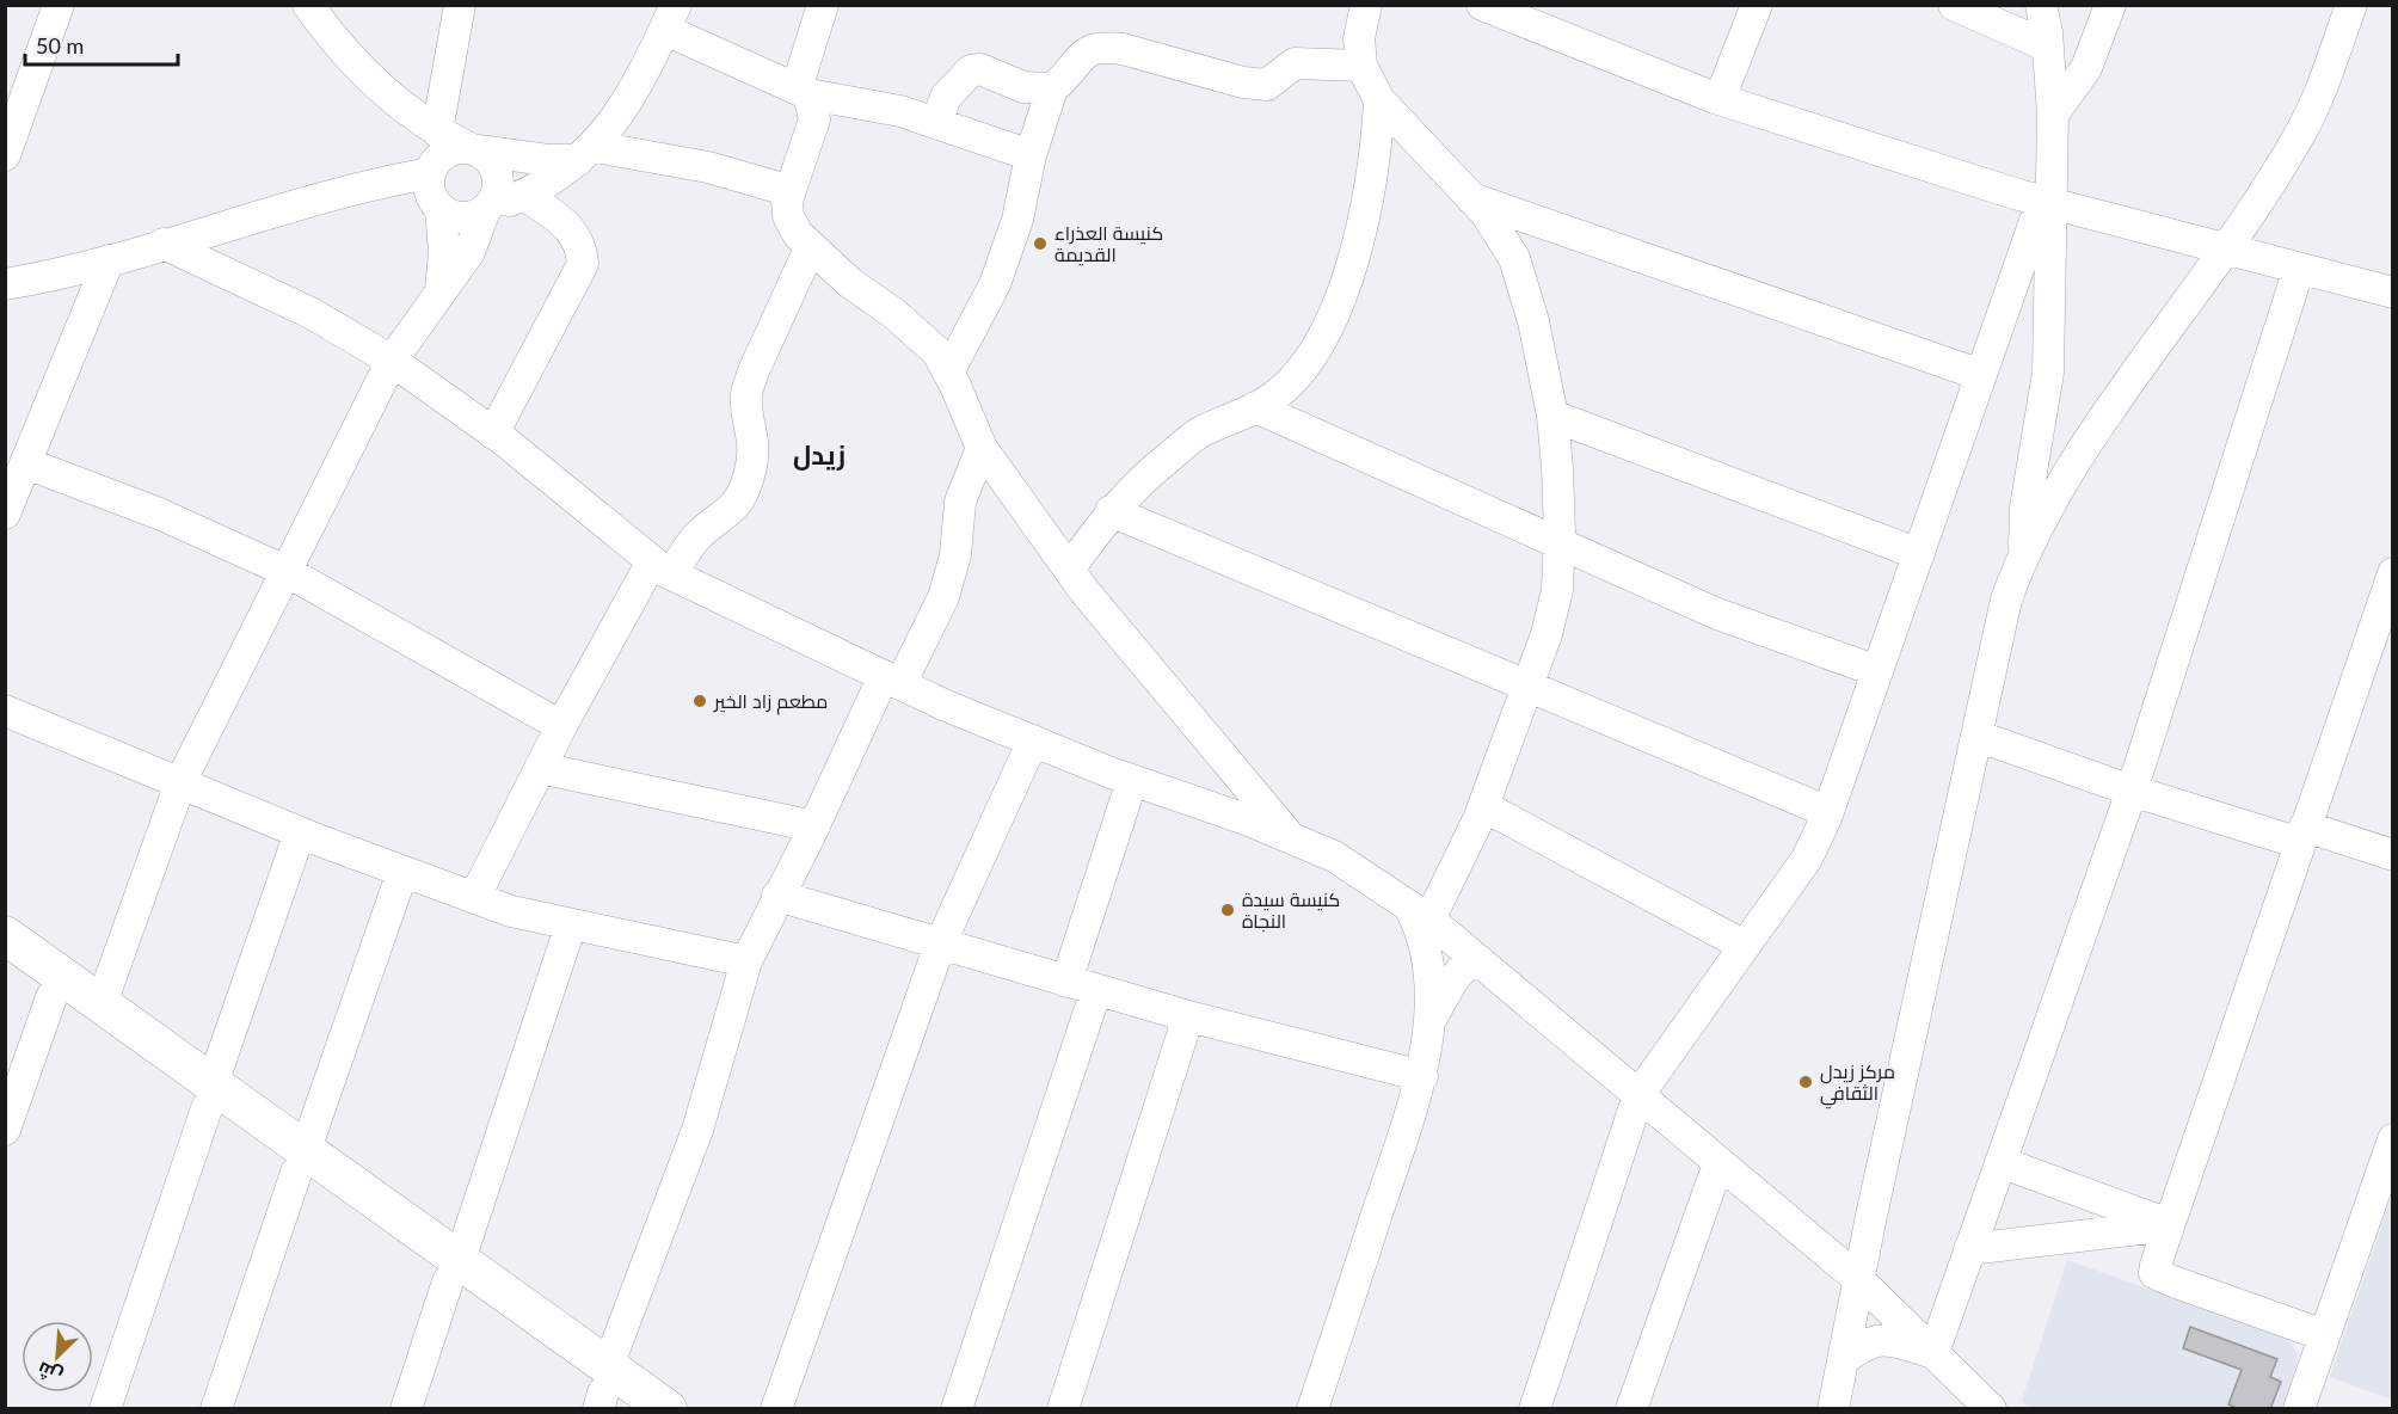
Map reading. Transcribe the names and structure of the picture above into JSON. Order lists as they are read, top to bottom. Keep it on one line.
{"districts":["زيدل"],"places":["كنيسة العذراء القديمة","مطعم زاد الخير","كنيسة سيدة النجاة","مركز زيدل الثقافي"],"scale_bar":"50 m","north":"bottom left"}
